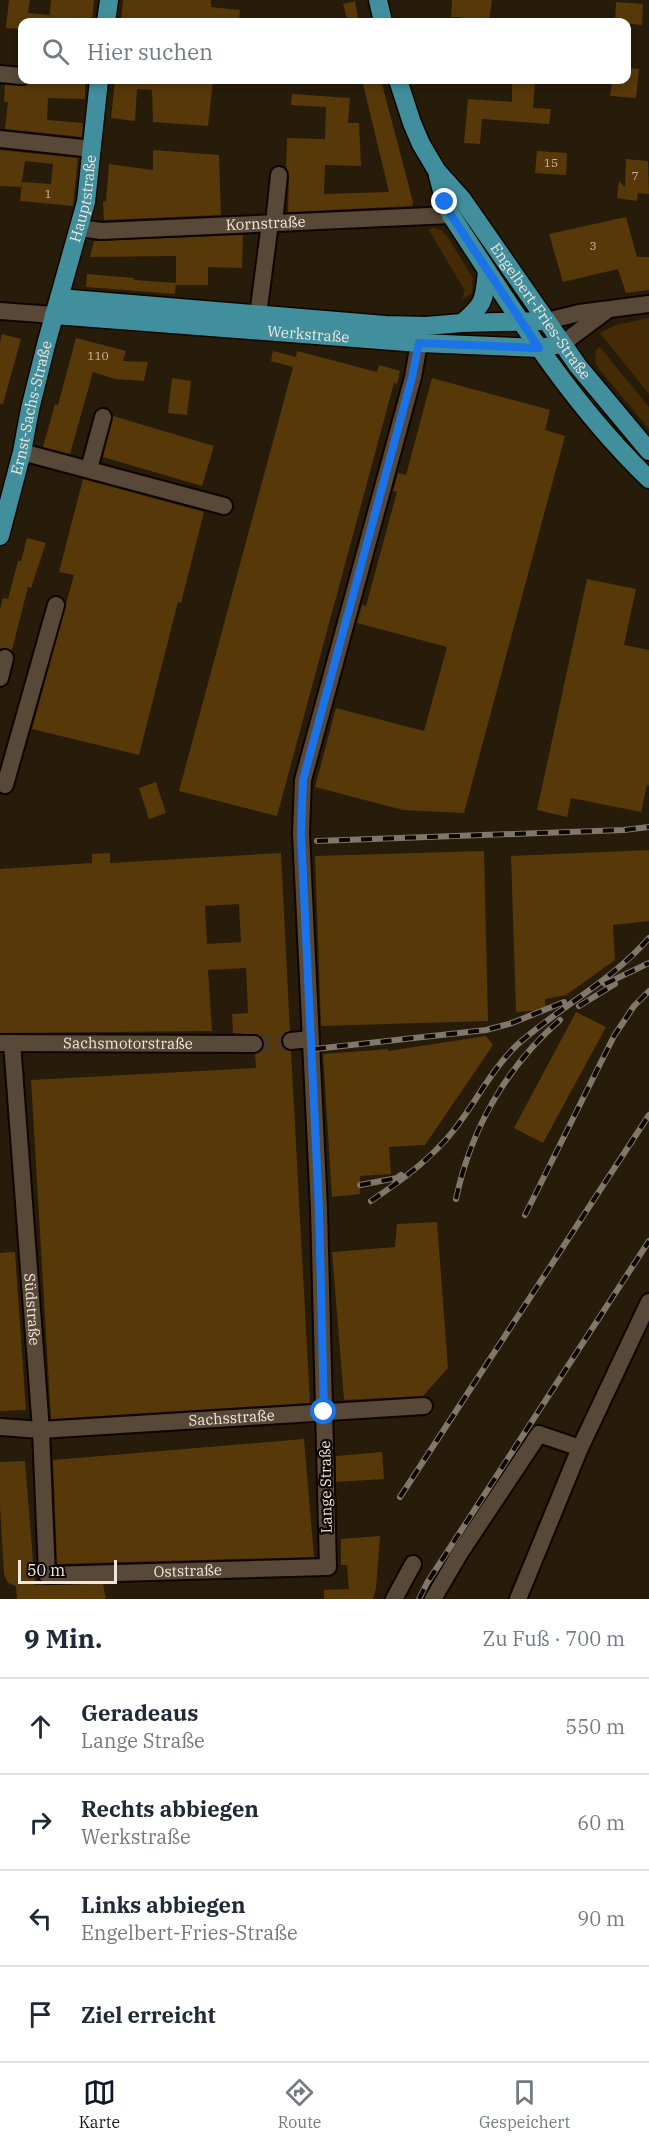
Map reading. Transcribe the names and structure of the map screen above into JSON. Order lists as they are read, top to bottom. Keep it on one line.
{"streets":{"main road":["Hauptstraße","Engelbert-Fries-Straße","Werkstraße","Ernst-Sachs-Straße"],"street":["Kornstraße","Sachsmotorstraße","Südstraße","Sachsstraße","Lange Straße","Oststraße"]},"crossings":[["Hauptstraße","Kornstraße"],["Hauptstraße","Werkstraße"],["Hauptstraße","Ernst-Sachs-Straße"],["Kornstraße","Engelbert-Fries-Straße"],["Engelbert-Fries-Straße","Werkstraße"],["Werkstraße","Ernst-Sachs-Straße"],["Werkstraße","Lange Straße"],["Sachsmotorstraße","Südstraße"],["Südstraße","Sachsstraße"],["Südstraße","Oststraße"],["Sachsstraße","Lange Straße"],["Lange Straße","Oststraße"]],"house_numbers":["15","7","1","3","110"],"scale_bar":"50 m","page":{"search":"Hier suchen","scale":"50 m","heading":["9 Min.","Zu Fuß · 700 m"],"list":[["Geradeaus","Lange Straße","550 m"],["Rechts abbiegen","Werkstraße","60 m"],["Links abbiegen","Engelbert-Fries-Straße","90 m"],"Ziel erreicht"],"nav":["Karte","Route","Gespeichert"]}}
